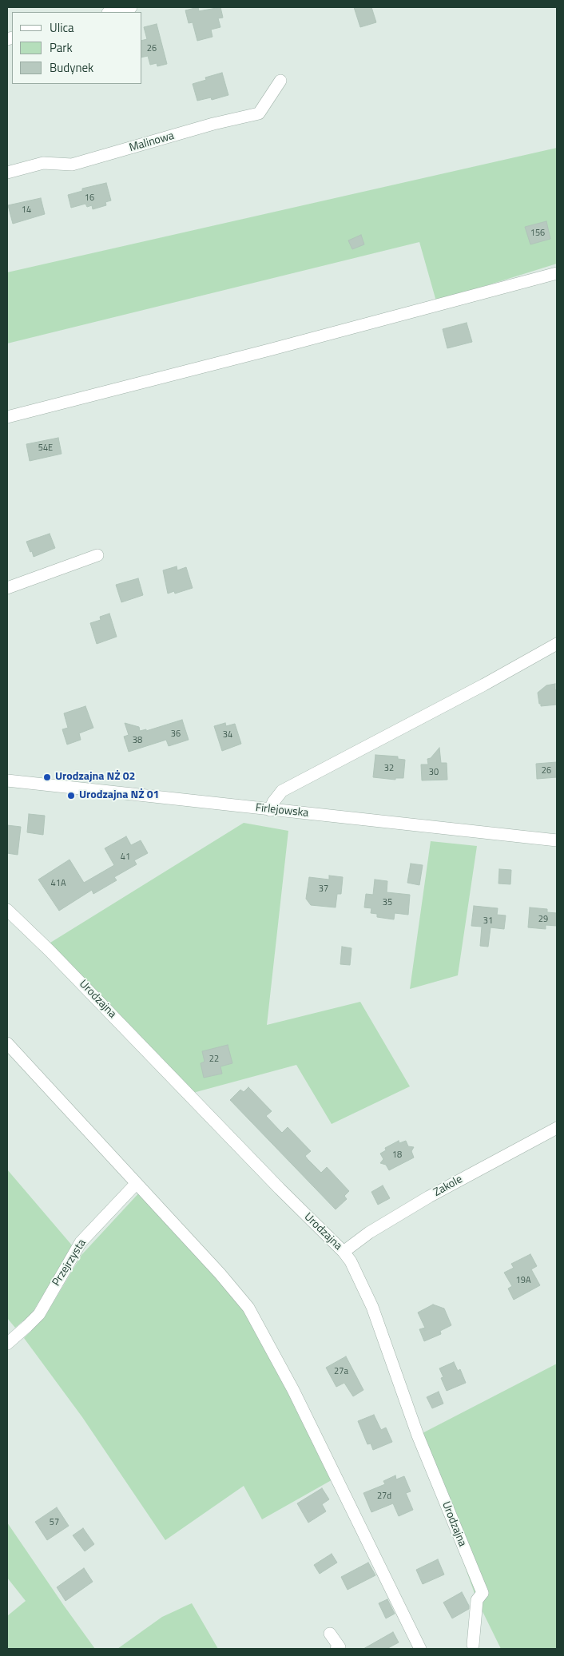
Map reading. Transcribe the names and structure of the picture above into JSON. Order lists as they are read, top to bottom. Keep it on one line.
{"streets":{"street":["Malinowa","Firlejowska","Urodzajna","Zakole","Przejrzysta"]},"crossings":[["Urodzajna","Zakole"]],"places":["Urodzajna NŻ 02","Urodzajna NŻ 01"],"house_numbers":["26","16","14","156","54E","36","34","38","32","26","30","41","41A","37","35","29","31","22","18","19A","27a","27d","57"],"legend":["Ulica","Park","Budynek"]}
